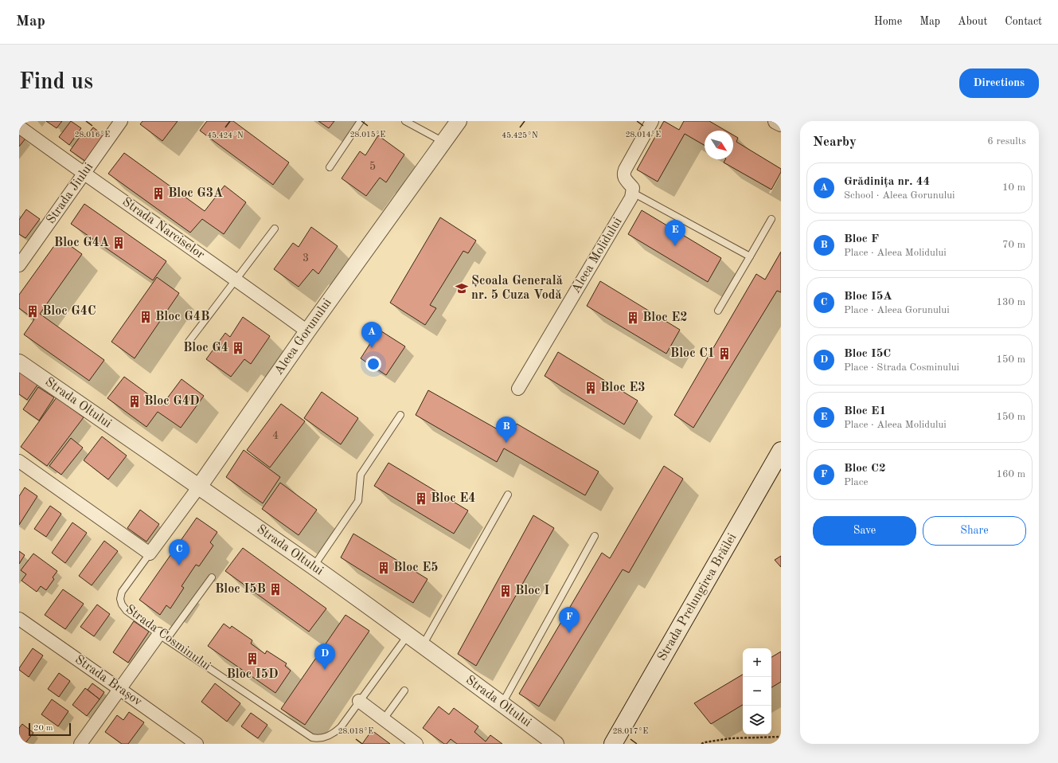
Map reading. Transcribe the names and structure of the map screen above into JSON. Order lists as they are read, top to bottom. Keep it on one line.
{"streets":{"main road":["Strada Prelungirea Brăilei"],"street":["Strada Jiului","Strada Narciselor","Aleea Molidului","Aleea Gorunului","Strada Oltului","Strada Brașov"],"lane":["Strada Cosminului"]},"crossings":[["Strada Jiului","Strada Narciselor"],["Strada Narciselor","Aleea Gorunului"],["Aleea Gorunului","Strada Oltului"],["Aleea Gorunului","Strada Cosminului"],["Strada Oltului","Strada Cosminului"]],"places":{"building":["Bloc G3A","Bloc G4A","Bloc G4C","Bloc G4B","Bloc E2","Bloc G4","Bloc C1","Bloc E3","Bloc G4D","Bloc E4","Bloc E5","Bloc I5B","Bloc I","Bloc I5D"],"school or university":["Școala Generală nr. 5 Cuza Vodă"]},"house_numbers":["5","3","4"],"scale_bar":"20 m","north":"bottom right","page":{"header":"Map","nav":["Home","Map","About","Contact"],"buttons":["Directions",["Save","Share"]],"title":"Find us","heading":["Nearby","6 results"],"list":[{"mark":"A","name":"Grădinița nr. 44","note":"School · Aleea Gorunului","value":"10 m"},{"mark":"B","name":"Bloc F","note":"Place · Aleea Molidului","value":"70 m"},{"mark":"C","name":"Bloc I5A","note":"Place · Aleea Gorunului","value":"130 m"},{"mark":"D","name":"Bloc I5C","note":"Place · Strada Cosminului","value":"150 m"},{"mark":"E","name":"Bloc E1","note":"Place · Aleea Molidului","value":"150 m"},{"mark":"F","name":"Bloc C2","note":"Place","value":"160 m"}],"pins":["E","A","B","C","F","D"],"map_buttons":["+","−"],"scale":"20 m"},"coordinates":["28.016°E","28.014°E","28.015°E","45.424°N","45.425°N","28.018°E","28.017°E"]}
